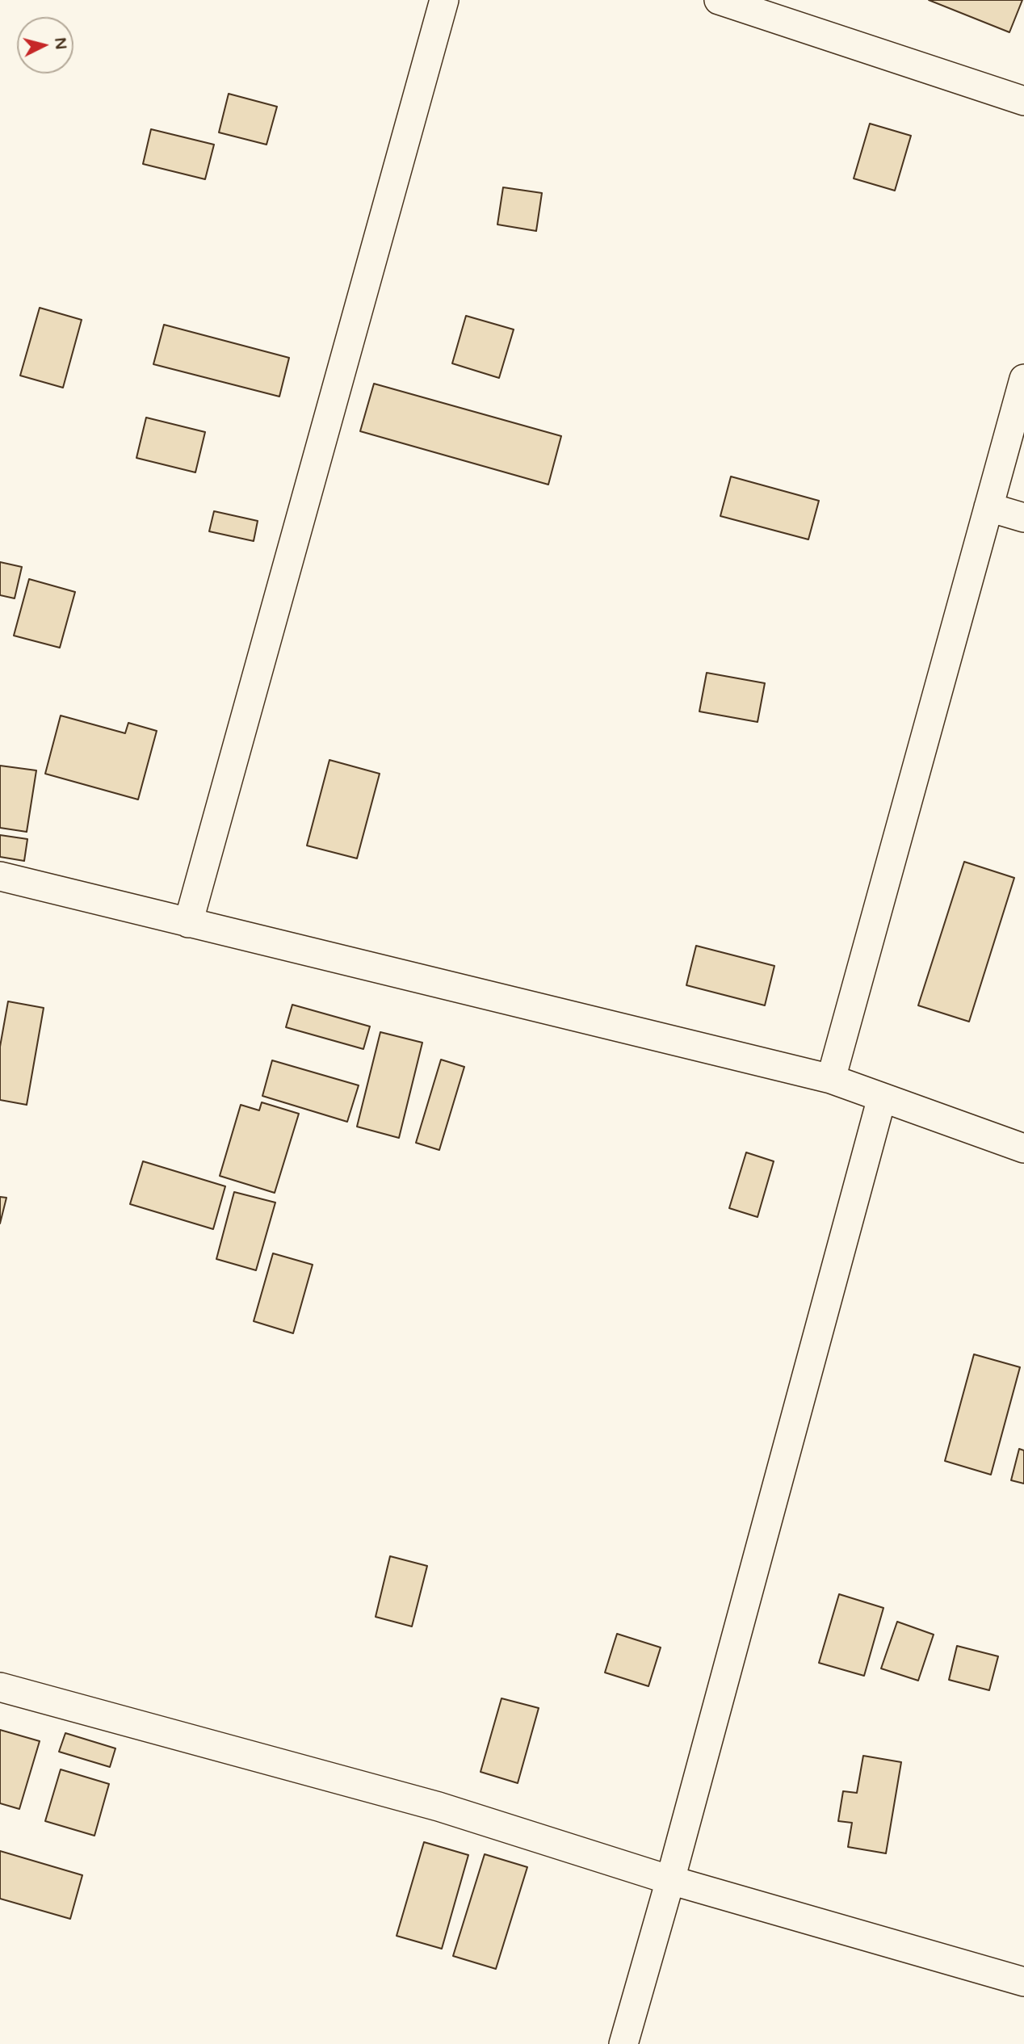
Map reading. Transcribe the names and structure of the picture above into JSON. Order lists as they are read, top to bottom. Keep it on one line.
{"north":"right"}
